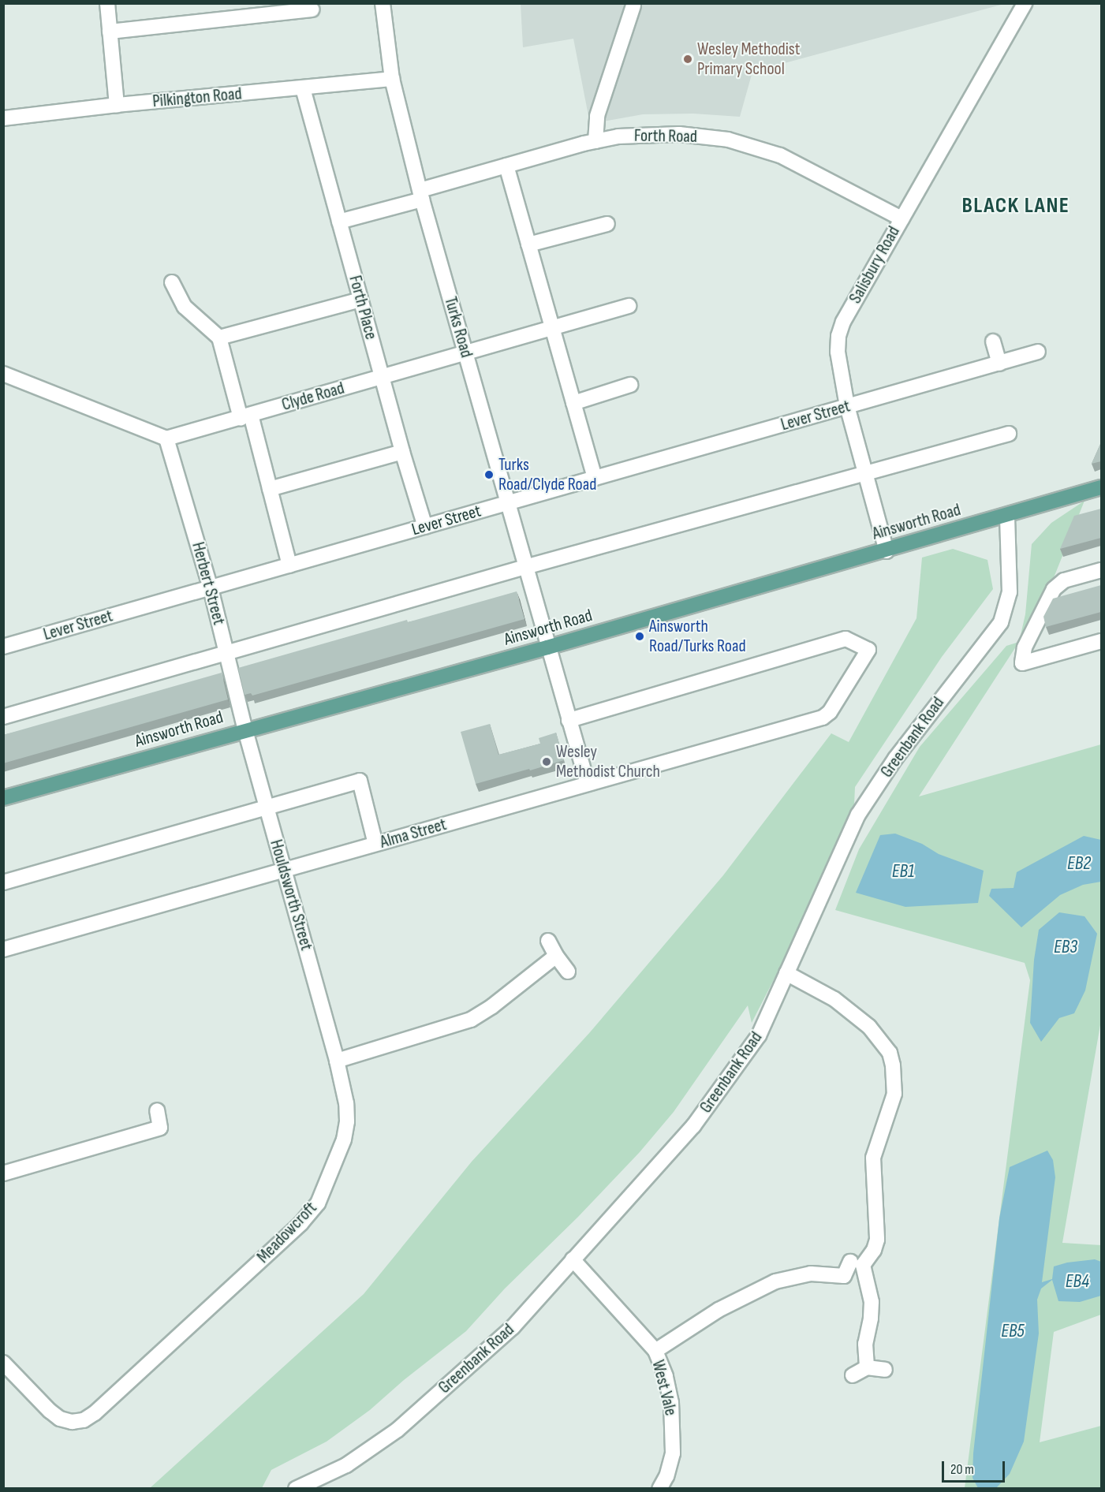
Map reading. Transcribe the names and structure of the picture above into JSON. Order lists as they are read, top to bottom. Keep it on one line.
{"streets":{"main road":["Ainsworth Road"],"street":["Pilkington Road","Forth Road","Salisbury Road","Forth Place","Turks Road","Clyde Road","Lever Street","Herbert Street","Greenbank Road","Alma Street","Houldsworth Street","Meadowcroft","West Vale"]},"crossings":[["Pilkington Road","Forth Place"],["Pilkington Road","Turks Road"],["Forth Road","Salisbury Road"],["Forth Road","Forth Place"],["Forth Road","Turks Road"],["Salisbury Road","Lever Street"],["Salisbury Road","Ainsworth Road"],["Forth Place","Clyde Road"],["Forth Place","Lever Street"],["Turks Road","Clyde Road"],["Turks Road","Lever Street"],["Turks Road","Ainsworth Road"],["Turks Road","Alma Street"],["Clyde Road","Herbert Street"],["Lever Street","Herbert Street"],["Ainsworth Road","Herbert Street"],["Ainsworth Road","Greenbank Road"],["Ainsworth Road","Houldsworth Street"],["Herbert Street","Houldsworth Street"],["Greenbank Road","West Vale"],["Alma Street","Houldsworth Street"],["Houldsworth Street","Meadowcroft"]],"districts":["BLACK LANE"],"water":["EB2","EB1","EB3","EB4","EB5"],"places":["Wesley Methodist Primary School","Turks Road/Clyde Road","Ainsworth Road/Turks Road","Wesley Methodist Church"],"scale_bar":"20 m"}
